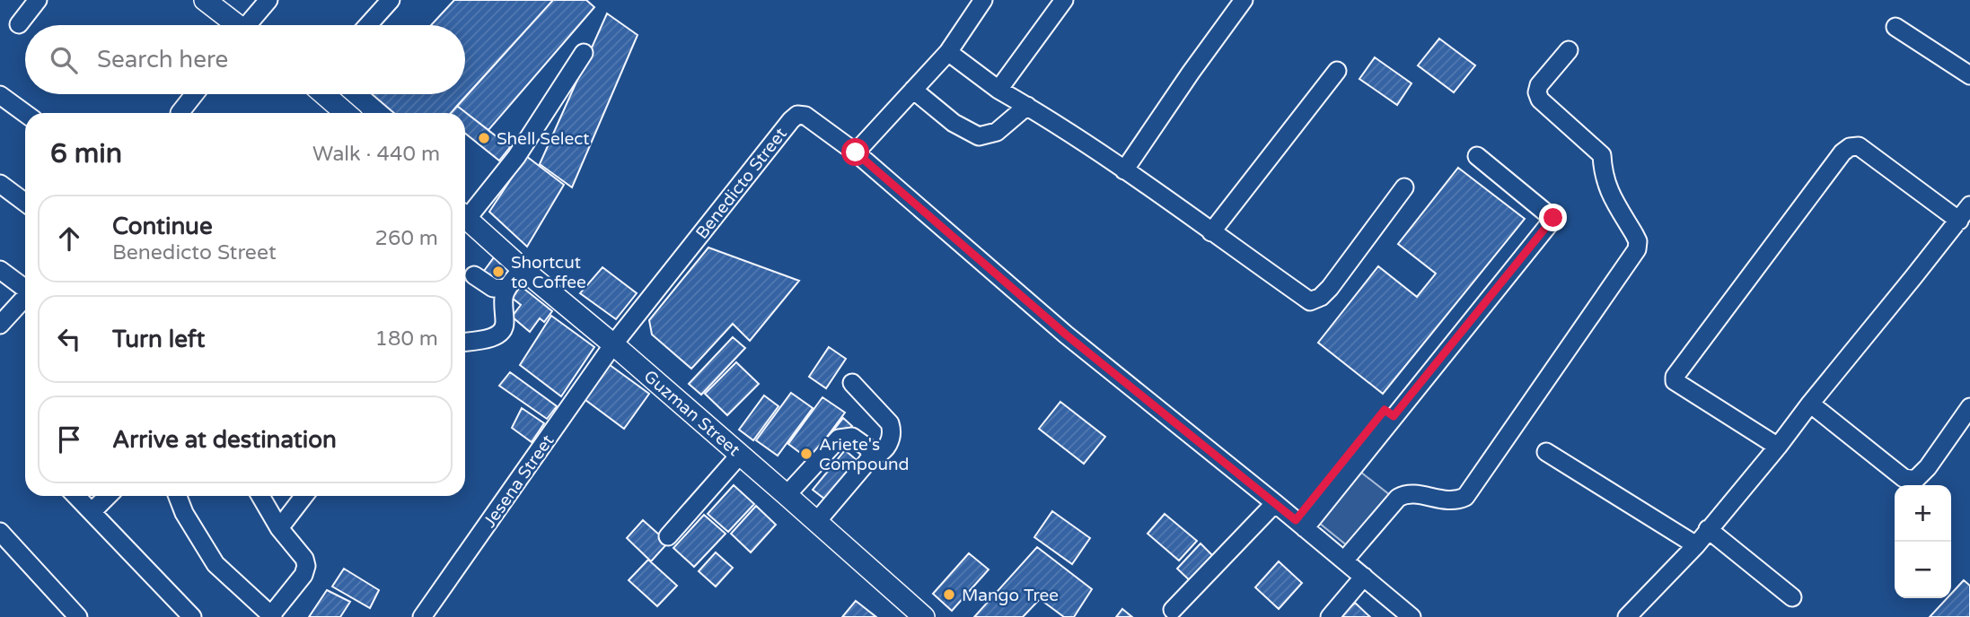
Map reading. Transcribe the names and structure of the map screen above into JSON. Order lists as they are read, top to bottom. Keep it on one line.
{"streets":{"main road":["Guzman Street"],"street":["Benedicto Street","Jesena Street"]},"crossings":[["Benedicto Street","Guzman Street"],["Benedicto Street","Jesena Street"],["Guzman Street","Jesena Street"]],"places":["Shell Select","Shortcut to Coffee","Ariete's Compound","Mango Tree"],"page":{"search":"Search here","heading":["6 min","Walk · 440 m"],"list":[["Continue","Benedicto Street","260 m"],["Turn left","180 m"],"Arrive at destination"],"map_buttons":["+","−"]}}
